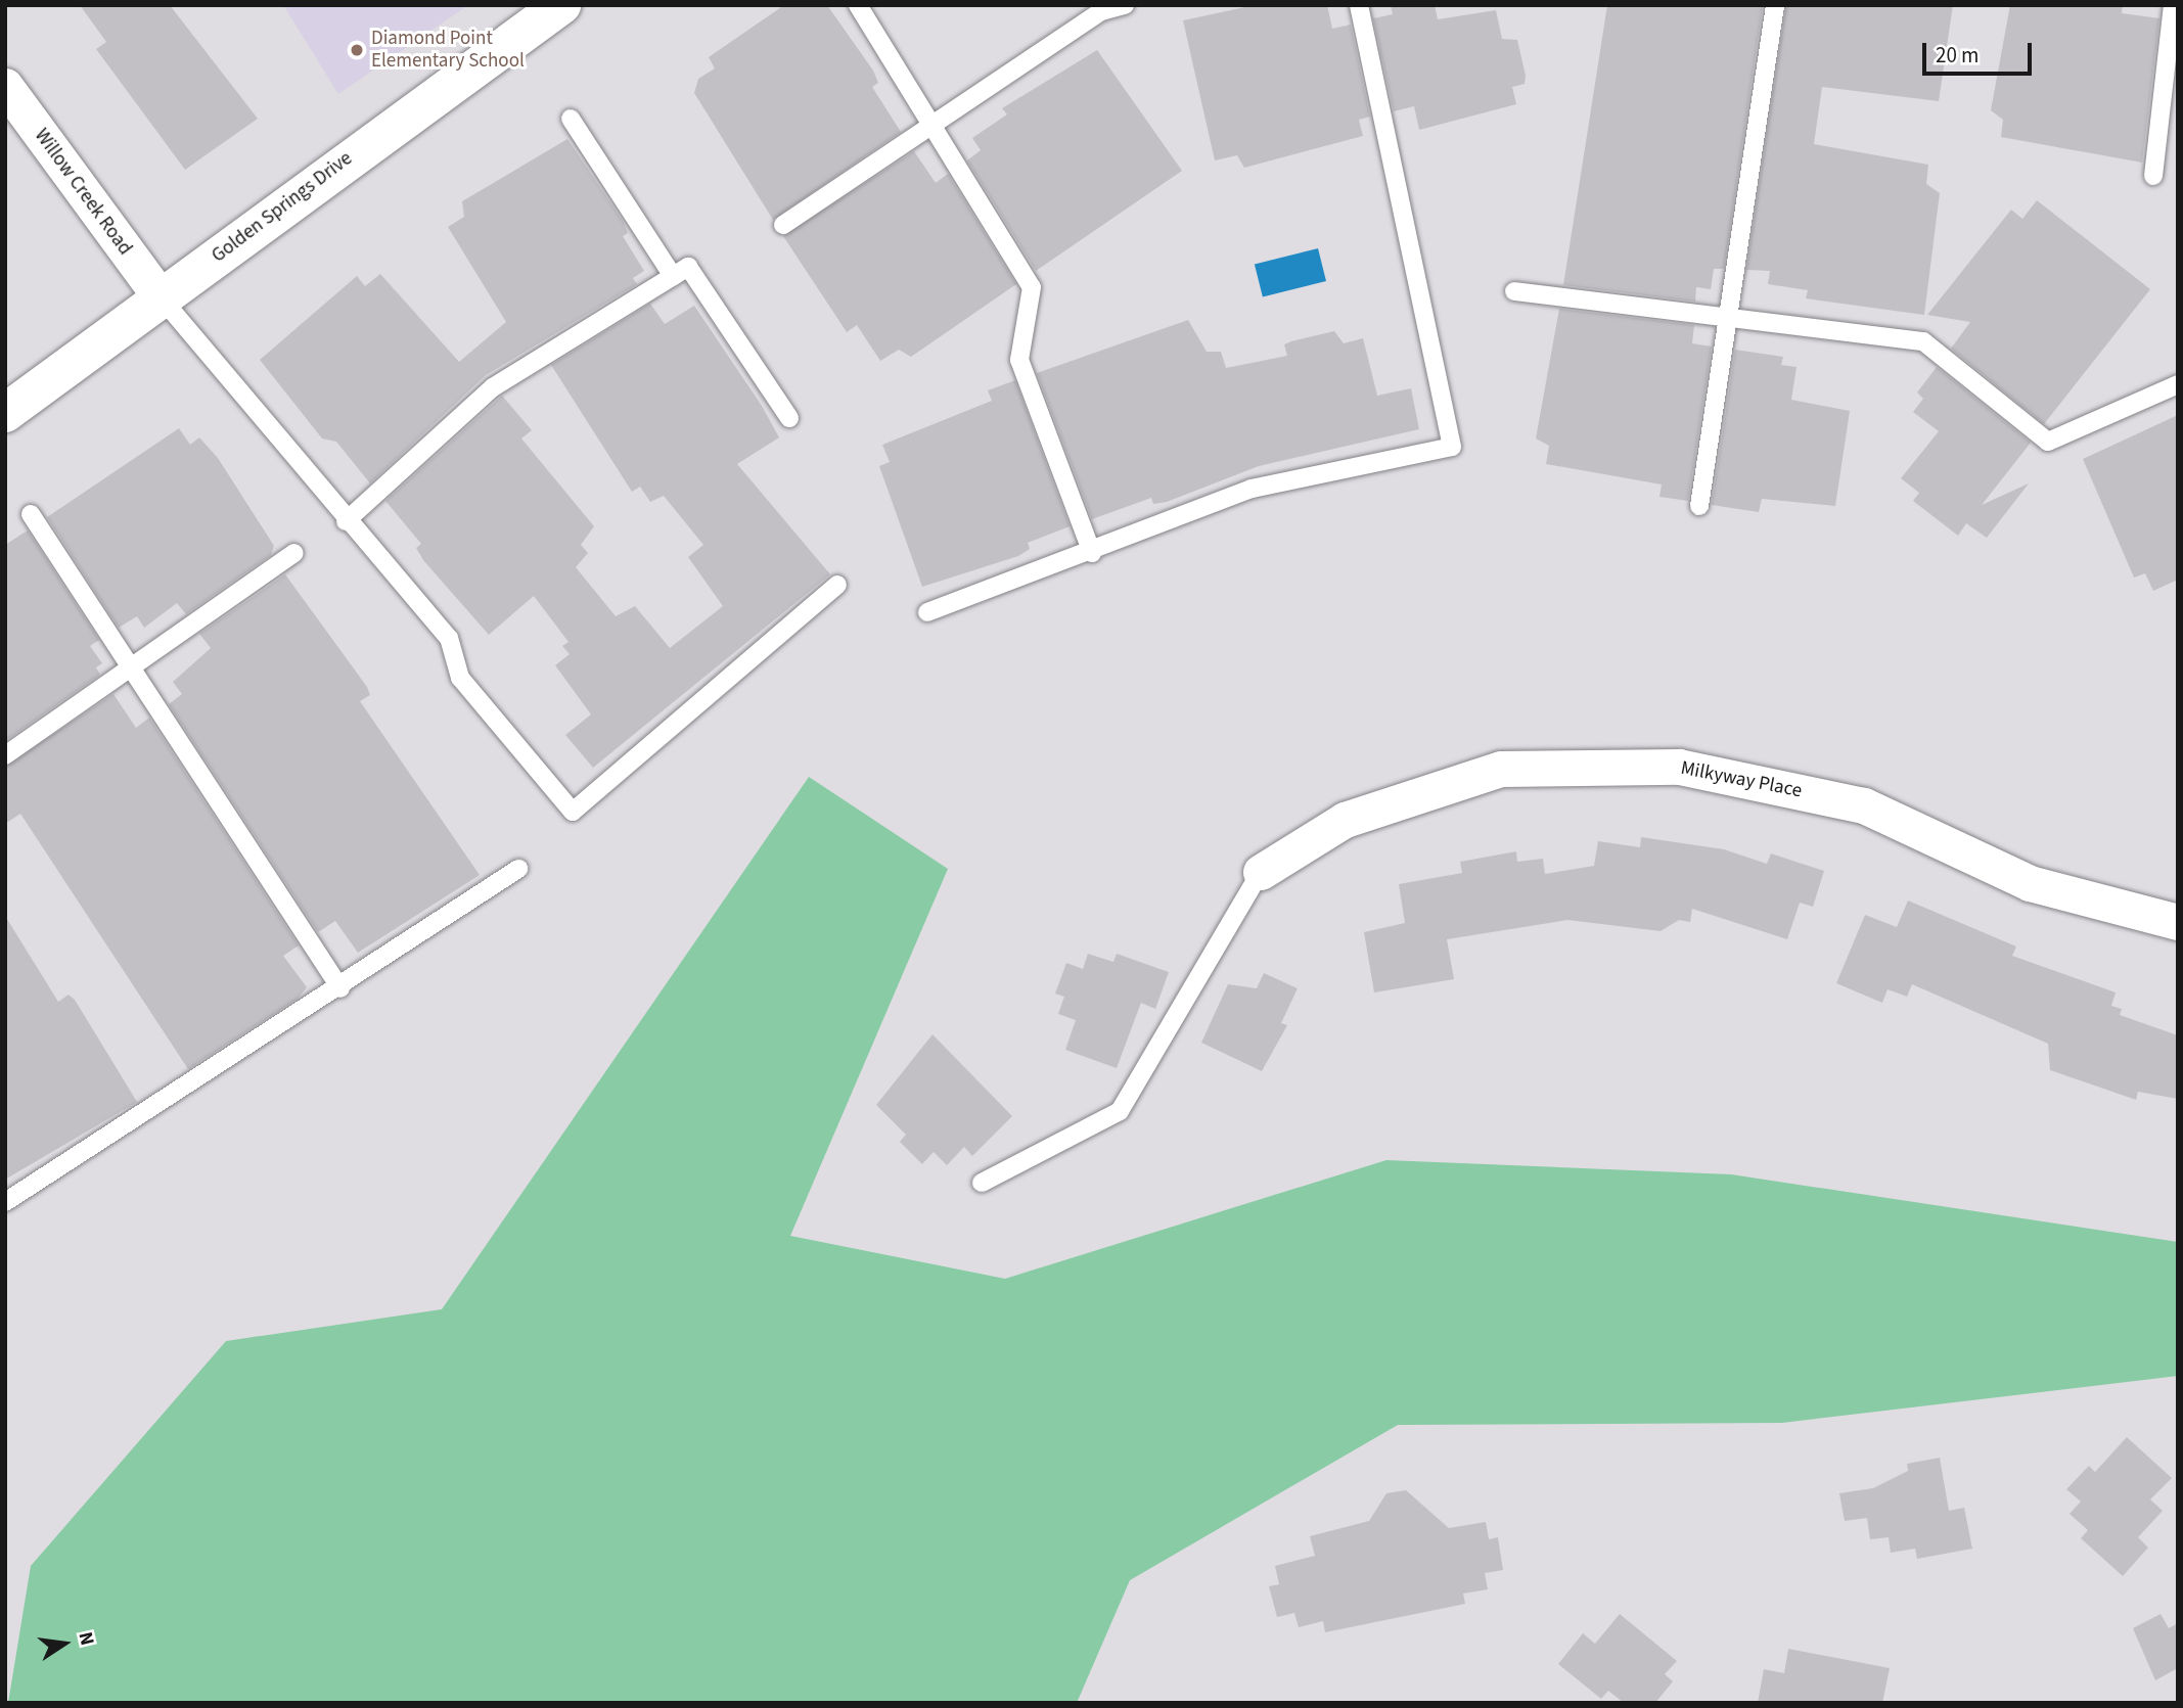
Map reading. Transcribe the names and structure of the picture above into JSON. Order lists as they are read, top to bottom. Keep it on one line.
{"streets":{"main road":["Golden Springs Drive"],"street":["Willow Creek Road","Milkyway Place"]},"crossings":[["Willow Creek Road","Golden Springs Drive"]],"places":["Diamond Point Elementary School"],"scale_bar":"20 m","north":"right"}
